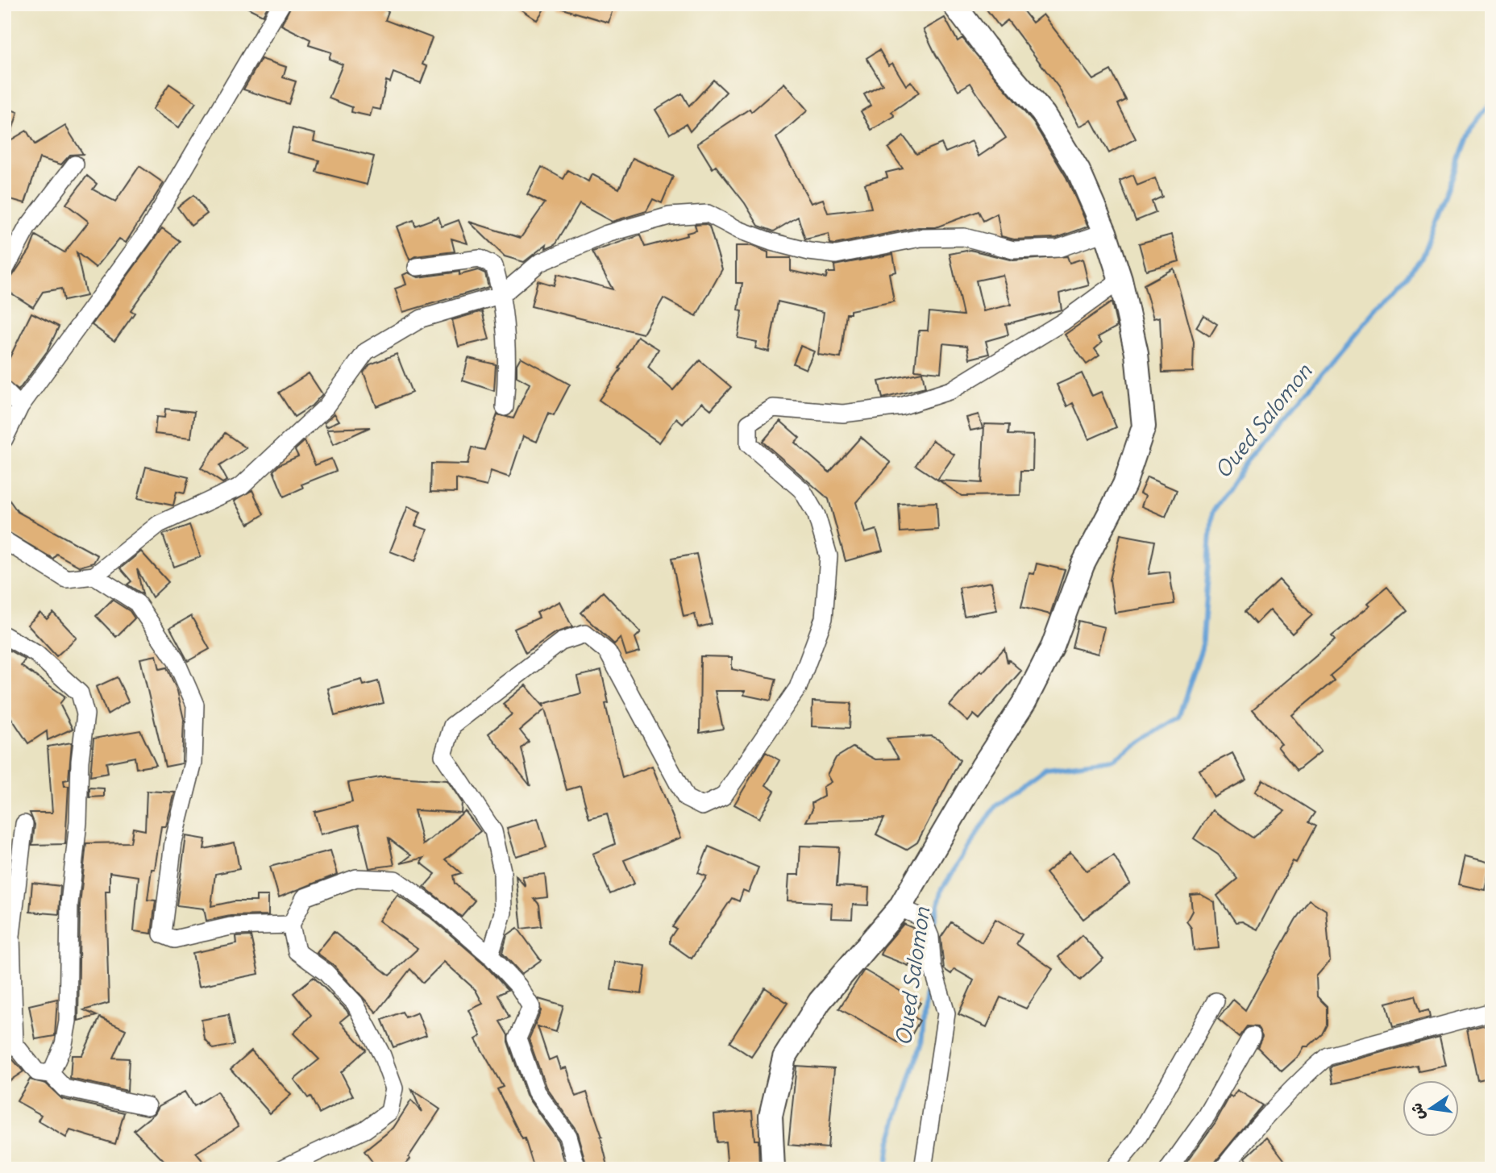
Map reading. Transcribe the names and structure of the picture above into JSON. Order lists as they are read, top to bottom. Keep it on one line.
{"water":["Oued Salomon"],"north":"left"}
